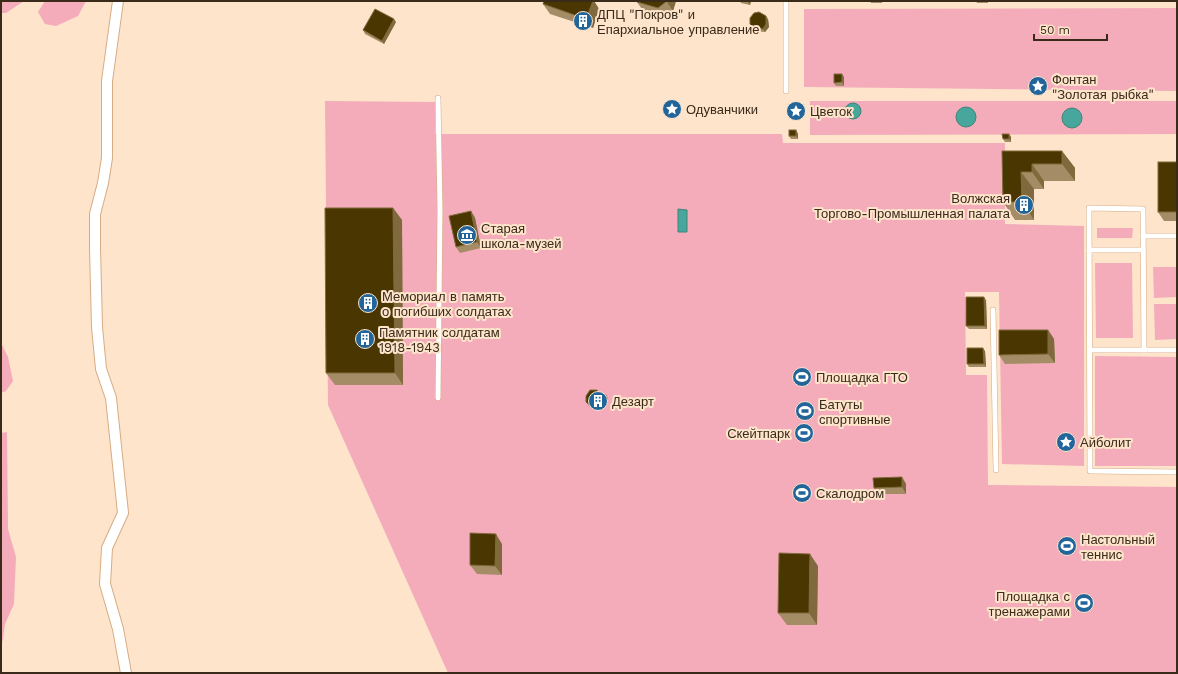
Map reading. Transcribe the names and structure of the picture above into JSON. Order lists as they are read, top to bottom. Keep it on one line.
{"places":{"building":["ДПЦ \"Покров\" и Епархиальное управление","Волжская Торгово-Промышленная палата","Мемориал в память о погибших солдатах","Памятник солдатам 1918-1943","Дезарт"],"place":["Фонтан \"Золотая рыбка\"","Одуванчики","Цветок","Айболит"],"museum":["Старая школа-музей"],"sports":["Площадка ГТО","Батуты спортивные","Скейтпарк","Скалодром","Настольный теннис","Площадка с тренажерами"]},"scale_bar":"50 m"}
